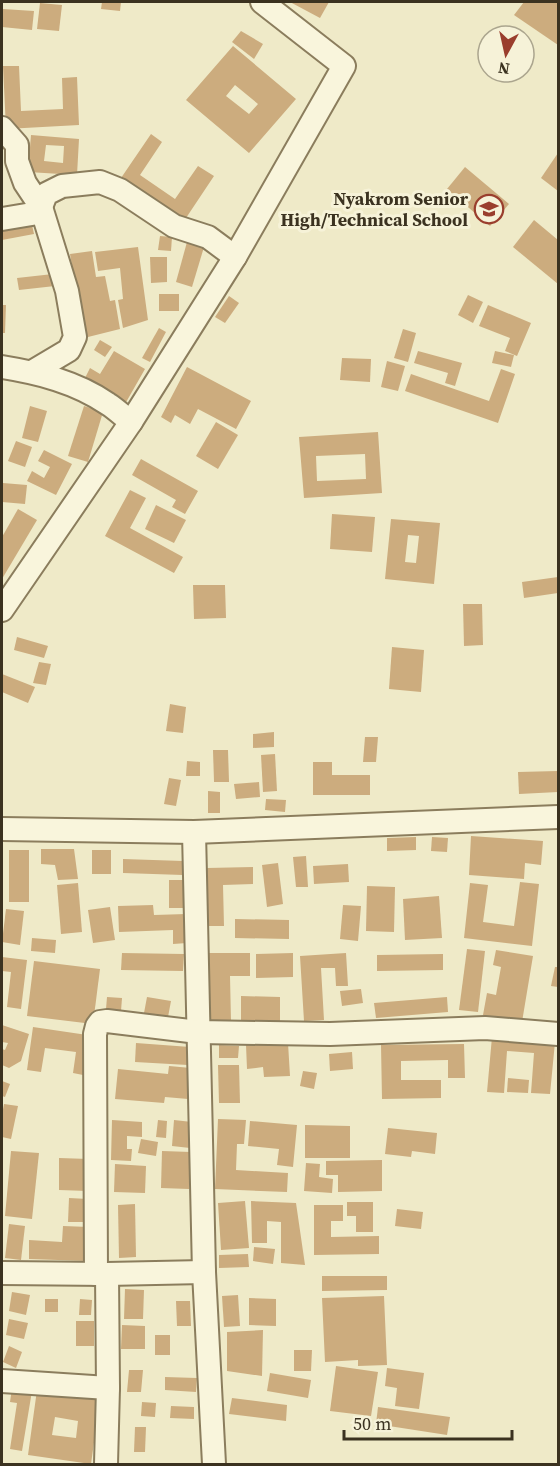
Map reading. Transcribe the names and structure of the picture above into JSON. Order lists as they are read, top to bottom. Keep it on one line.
{"places":{"school or university":["Nyakrom Senior High/Technical School"]},"scale_bar":"50 m","north":"bottom"}
